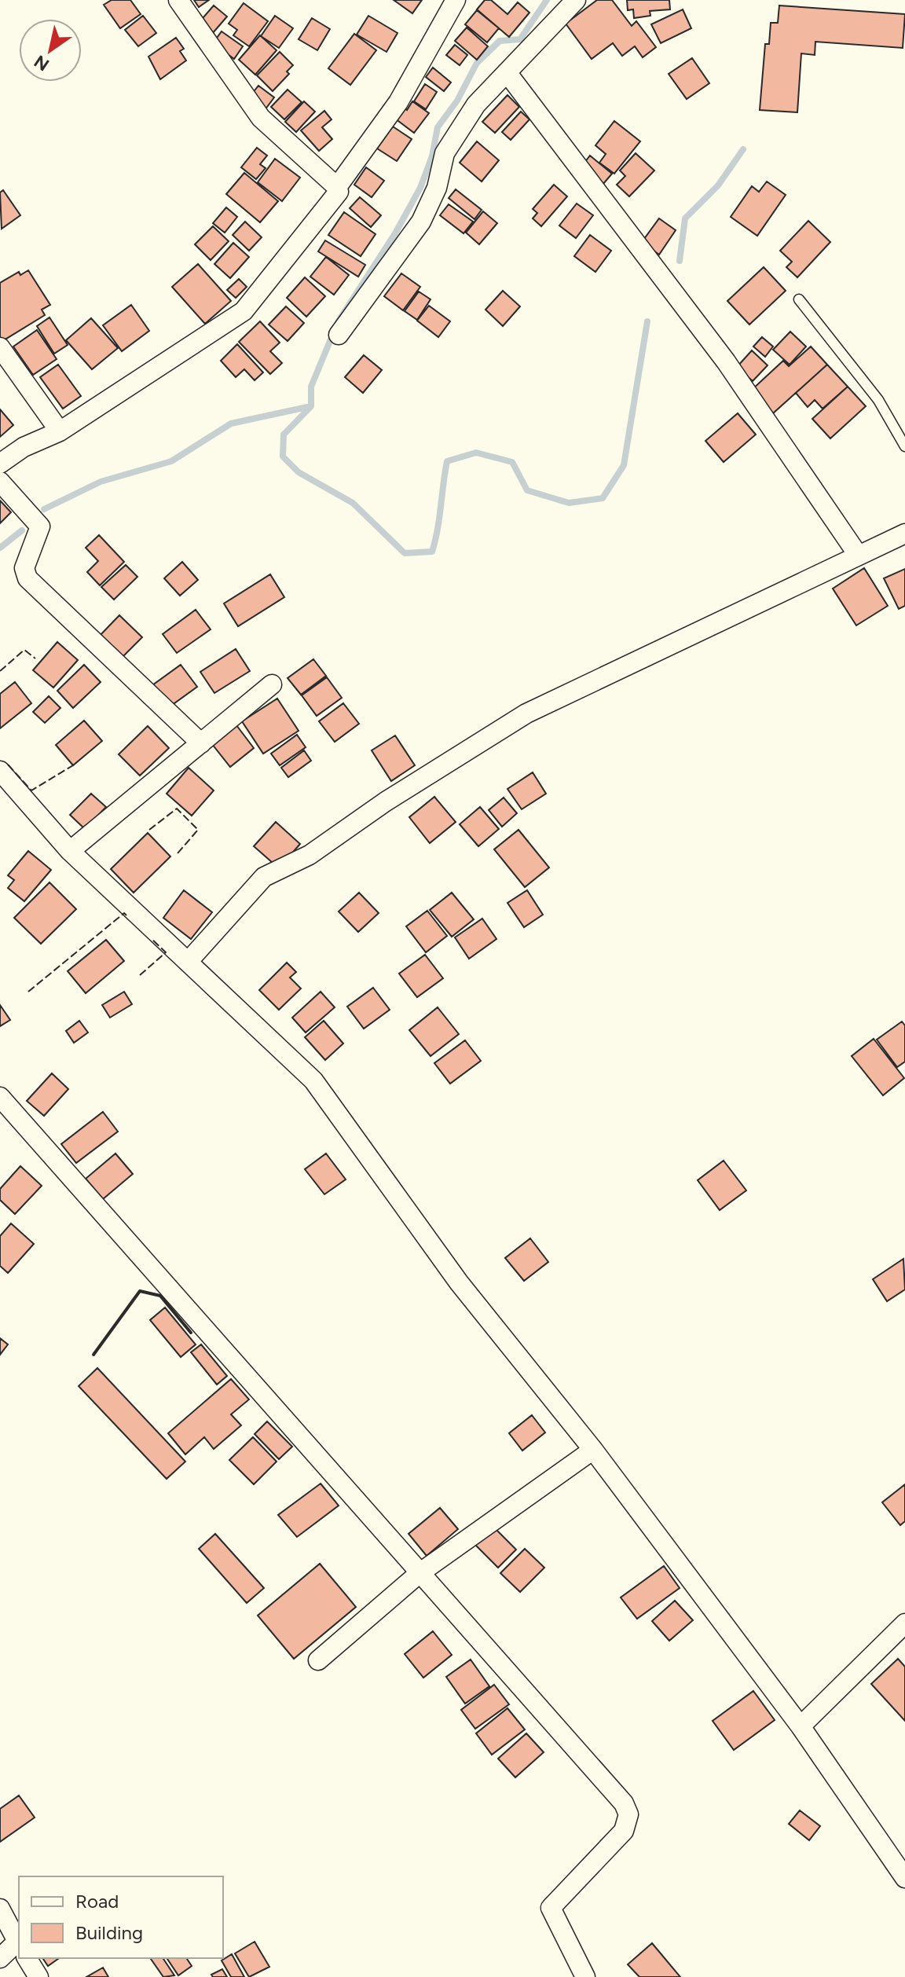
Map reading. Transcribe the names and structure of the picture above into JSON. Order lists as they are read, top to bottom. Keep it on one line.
{"legend":["Road","Building"],"north":"bottom left"}
